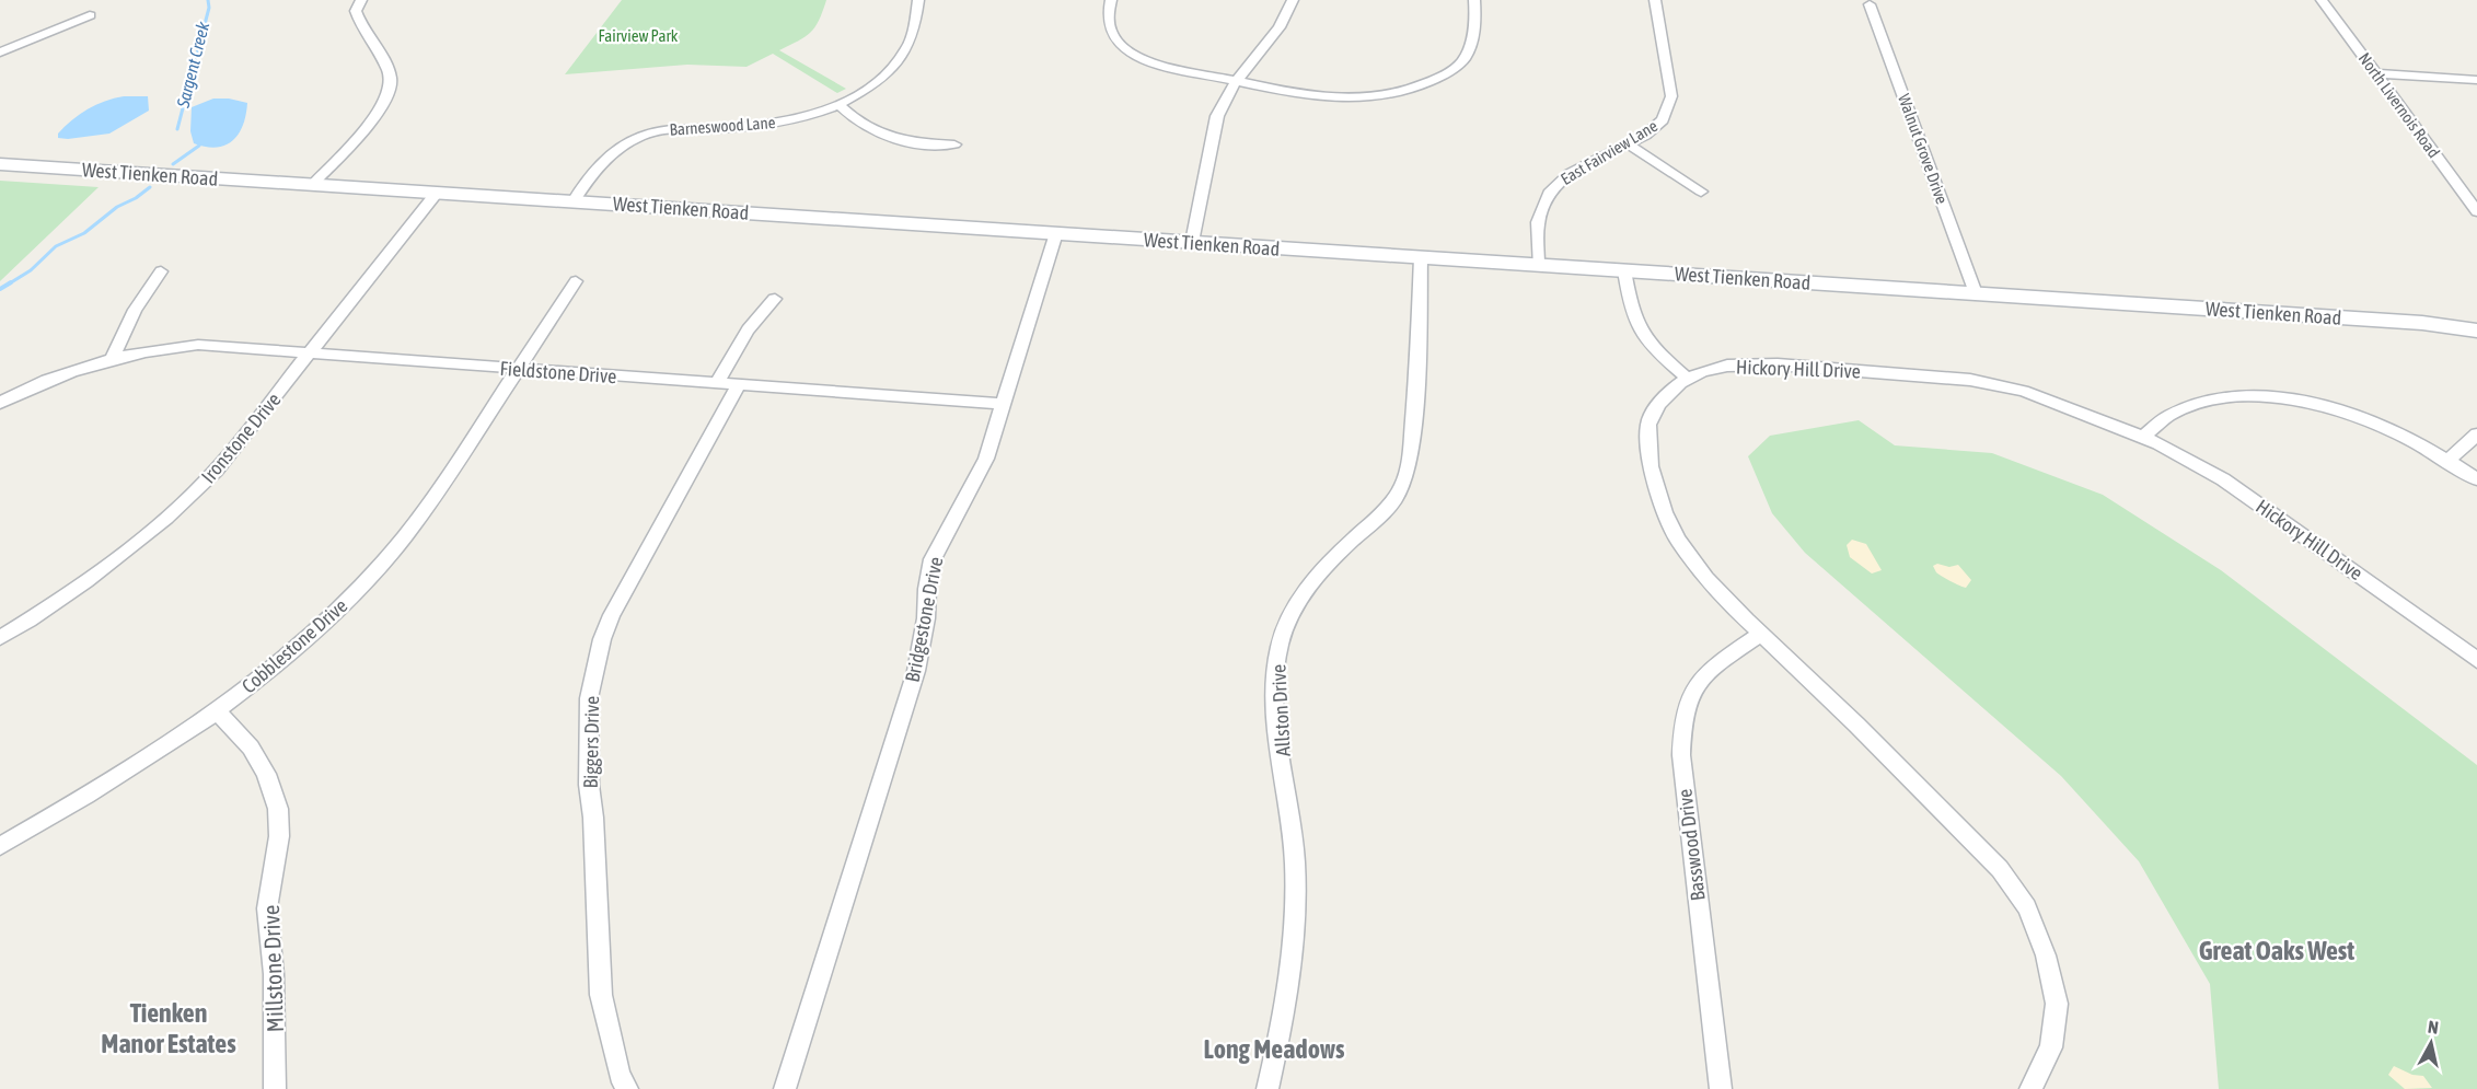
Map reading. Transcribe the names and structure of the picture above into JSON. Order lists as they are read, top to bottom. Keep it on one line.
{"streets":{"street":["North Livernois Road","Barneswood Lane","Walnut Grove Drive","East Fairview Lane","West Tienken Road","Hickory Hill Drive","Fieldstone Drive","Ironstone Drive","Bridgestone Drive","Cobblestone Drive","Allston Drive","Biggers Drive","Basswood Drive","Millstone Drive"]},"crossings":[["Barneswood Lane","West Tienken Road"],["Walnut Grove Drive","West Tienken Road"],["East Fairview Lane","West Tienken Road"],["West Tienken Road","Ironstone Drive"],["West Tienken Road","Bridgestone Drive"],["West Tienken Road","Allston Drive"],["Hickory Hill Drive","Basswood Drive"],["Fieldstone Drive","Ironstone Drive"],["Fieldstone Drive","Bridgestone Drive"],["Fieldstone Drive","Cobblestone Drive"],["Fieldstone Drive","Biggers Drive"],["Cobblestone Drive","Millstone Drive"]],"districts":["Great Oaks West","Tienken Manor Estates","Long Meadows"],"water":["Sargent Creek"],"parks":["Fairview Park"],"north":"top"}
